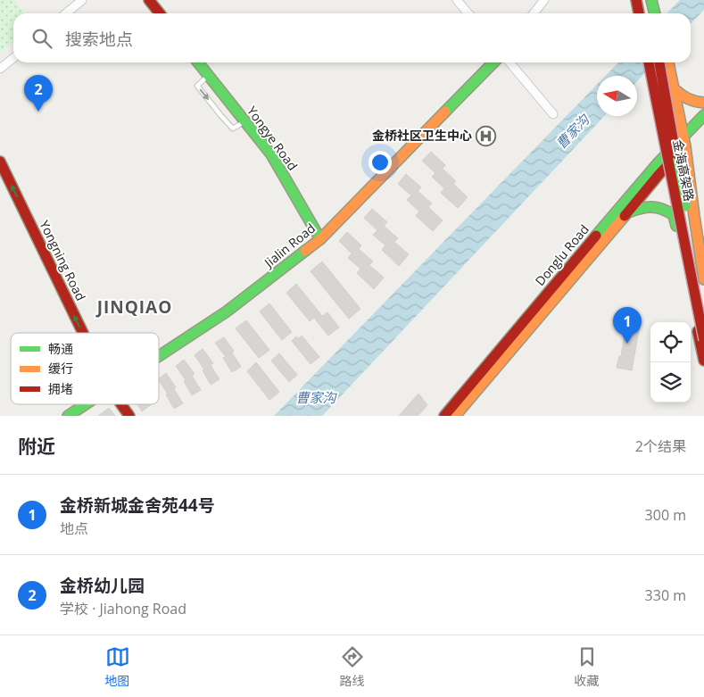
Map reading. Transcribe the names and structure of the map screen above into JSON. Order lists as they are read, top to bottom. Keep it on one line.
{"streets":{"main road":["Yongye Road","金海高架路","Jialin Road","Donglu Road","Yongning Road"]},"crossings":[["Yongye Road","Jialin Road"]],"one_way":["Yongning Road"],"districts":["JINQIAO"],"water":["曹家沟"],"places":{"hospital":["金桥社区卫生中心"]},"legend":["畅通","缓行","拥堵"],"north":"left","page":{"search":"搜索地点","pins":["2","1"],"heading":["附近","2个结果"],"list":[{"mark":"1","name":"金桥新城金舍苑44号","note":"地点","value":"300 m"},{"mark":"2","name":"金桥幼儿园","note":"学校 · Jiahong Road","value":"330 m"}],"nav":["地图","路线","收藏"]}}
